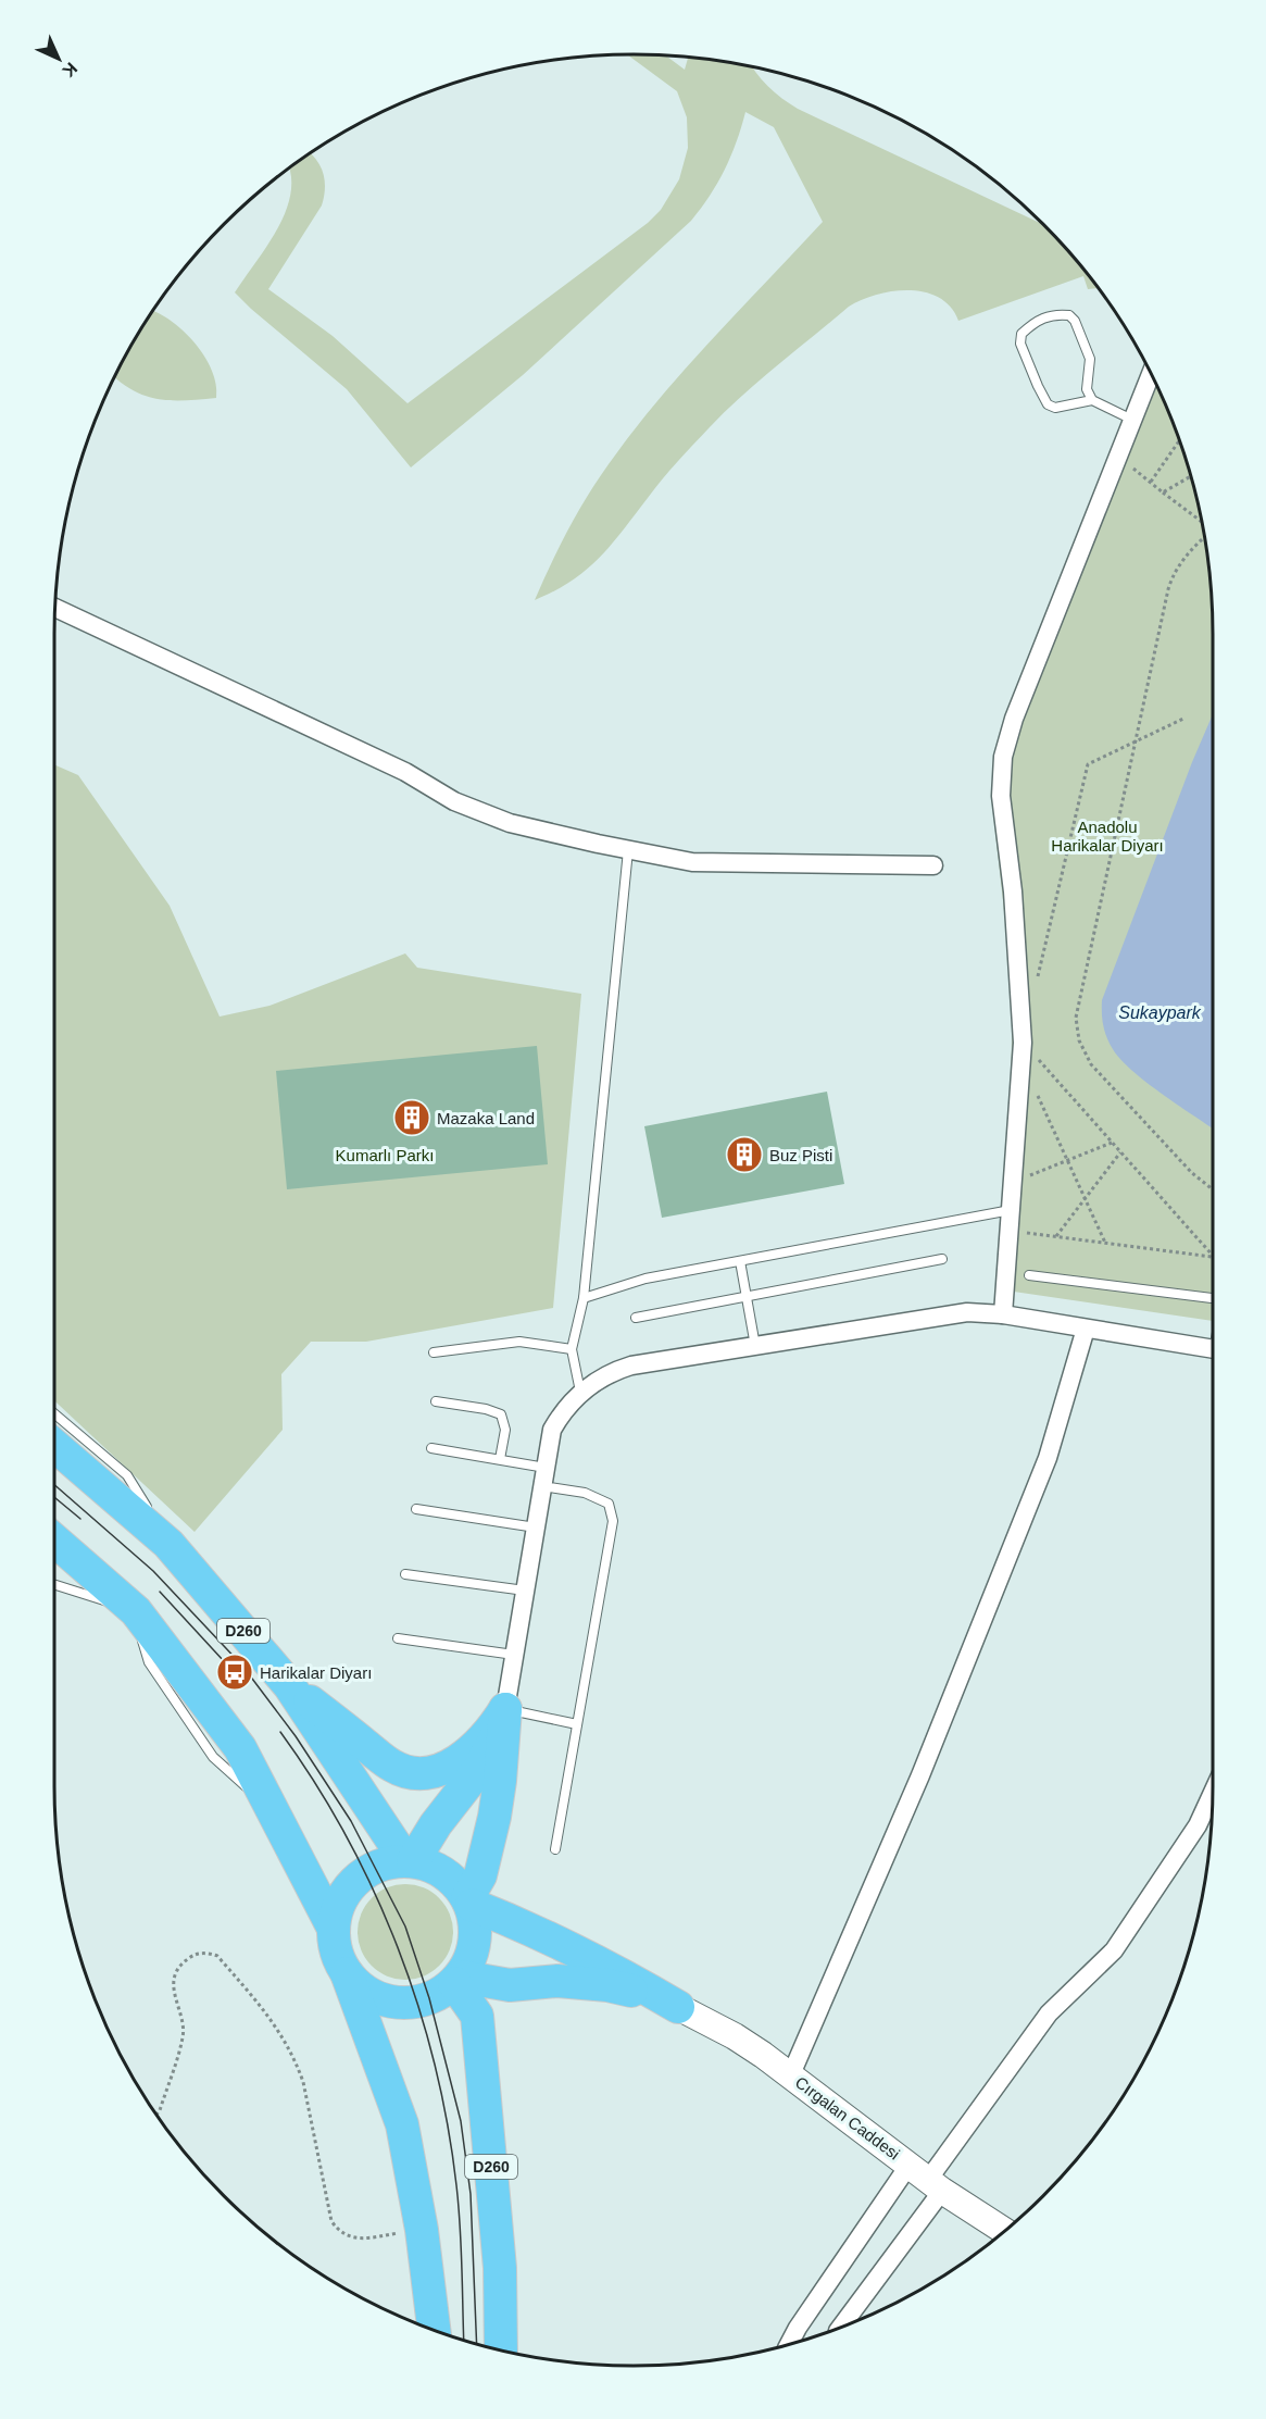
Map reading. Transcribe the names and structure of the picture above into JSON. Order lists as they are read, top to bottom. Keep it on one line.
{"streets":{"highway":["D260"],"street":["Cırgalan Caddesi"]},"water":["Sukaypark"],"parks":["Anadolu Harikalar Diyarı","Kumarlı Parkı"],"places":{"building":["Mazaka Land","Buz Pisti"],"bus stop":["Harikalar Diyarı"]},"north":"bottom right"}
